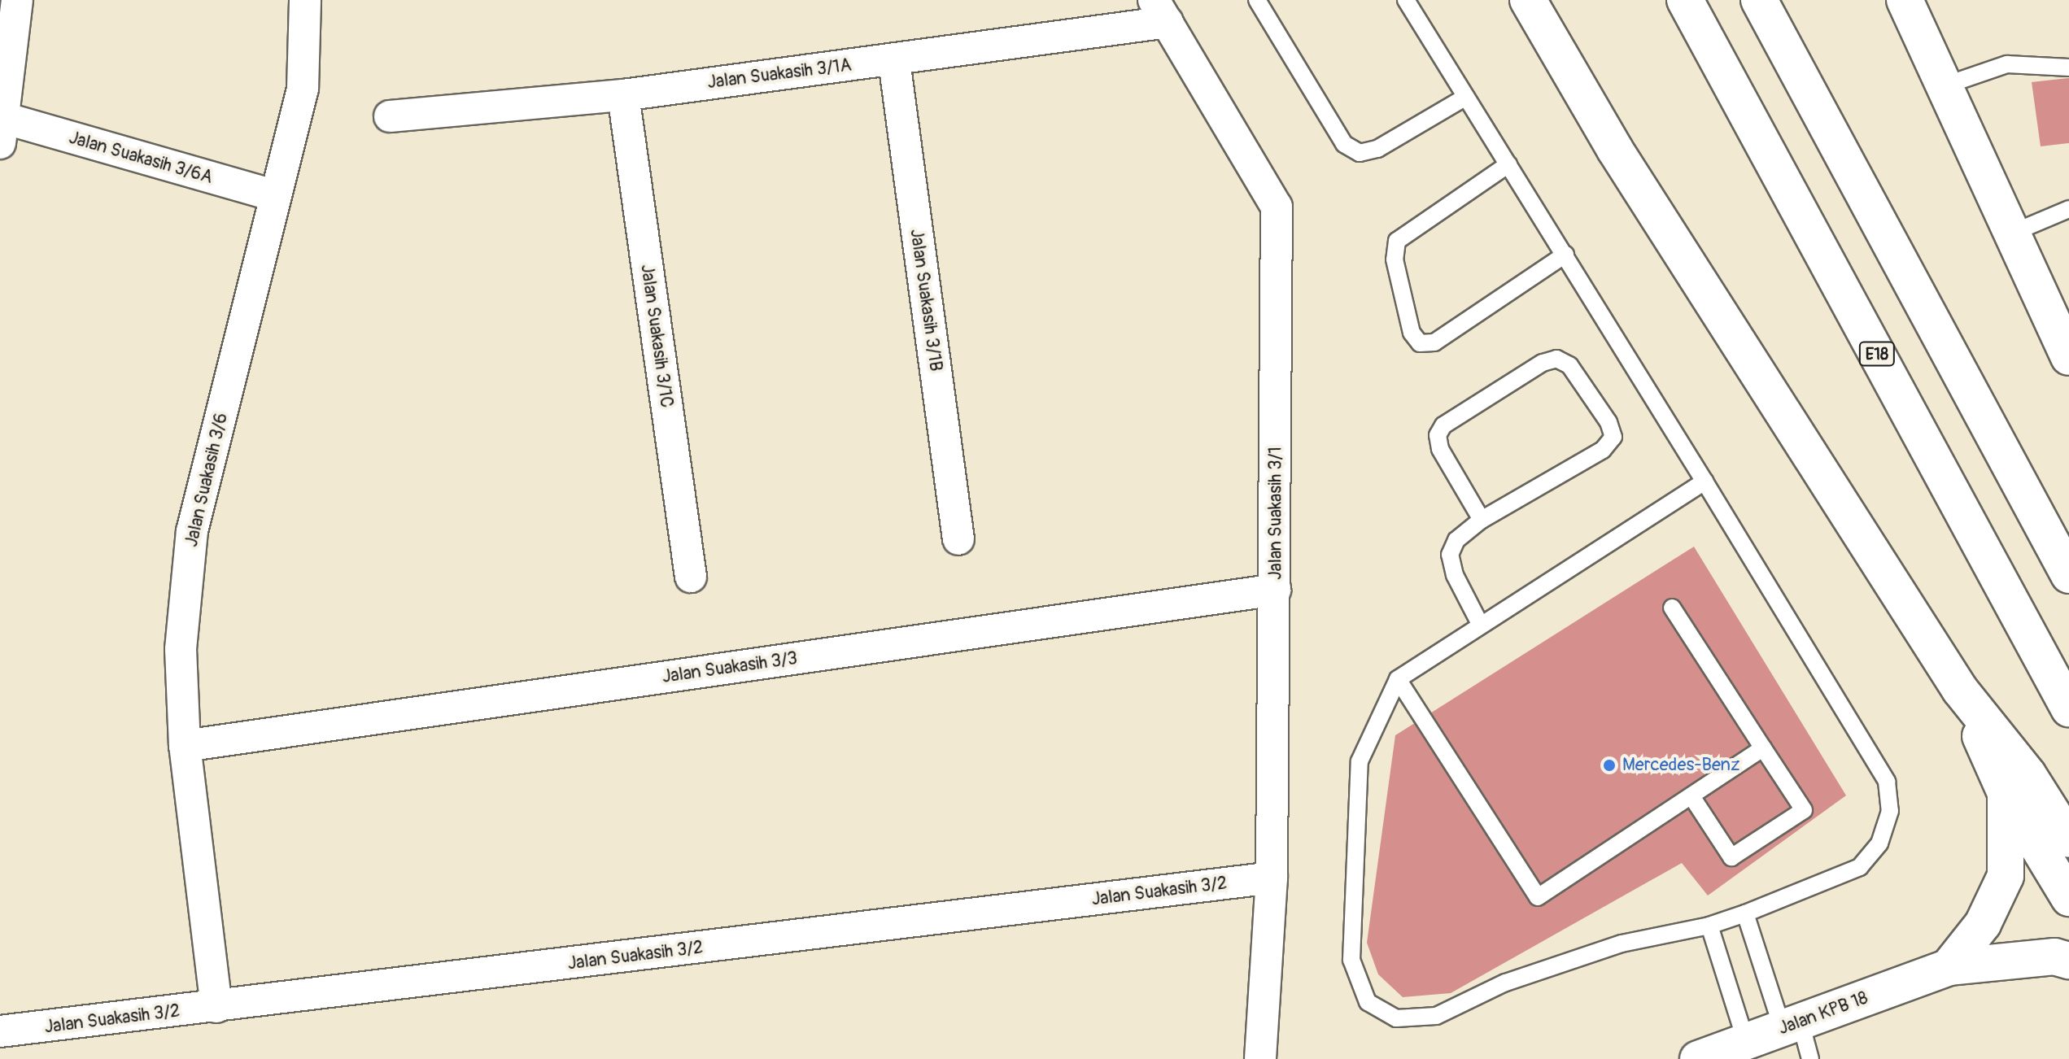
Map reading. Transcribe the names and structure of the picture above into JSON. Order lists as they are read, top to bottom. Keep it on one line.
{"streets":{"main road":["E18","Jalan KPB 18"],"street":["Jalan Suakasih 3/1A","Jalan Suakasih 3/6A","Jalan Suakasih 3/1B","Jalan Suakasih 3/1C","Jalan Suakasih 3/6","Jalan Suakasih 3/1","Jalan Suakasih 3/3","Jalan Suakasih 3/2"]},"crossings":[["Jalan Suakasih 3/1A","Jalan Suakasih 3/1B"],["Jalan Suakasih 3/1A","Jalan Suakasih 3/1C"],["Jalan Suakasih 3/1A","Jalan Suakasih 3/1"],["Jalan Suakasih 3/6A","Jalan Suakasih 3/6"],["Jalan Suakasih 3/6","Jalan Suakasih 3/3"],["Jalan Suakasih 3/6","Jalan Suakasih 3/2"],["Jalan Suakasih 3/1","Jalan Suakasih 3/3"],["Jalan Suakasih 3/1","Jalan Suakasih 3/2"]],"places":["Mercedes-Benz"]}
